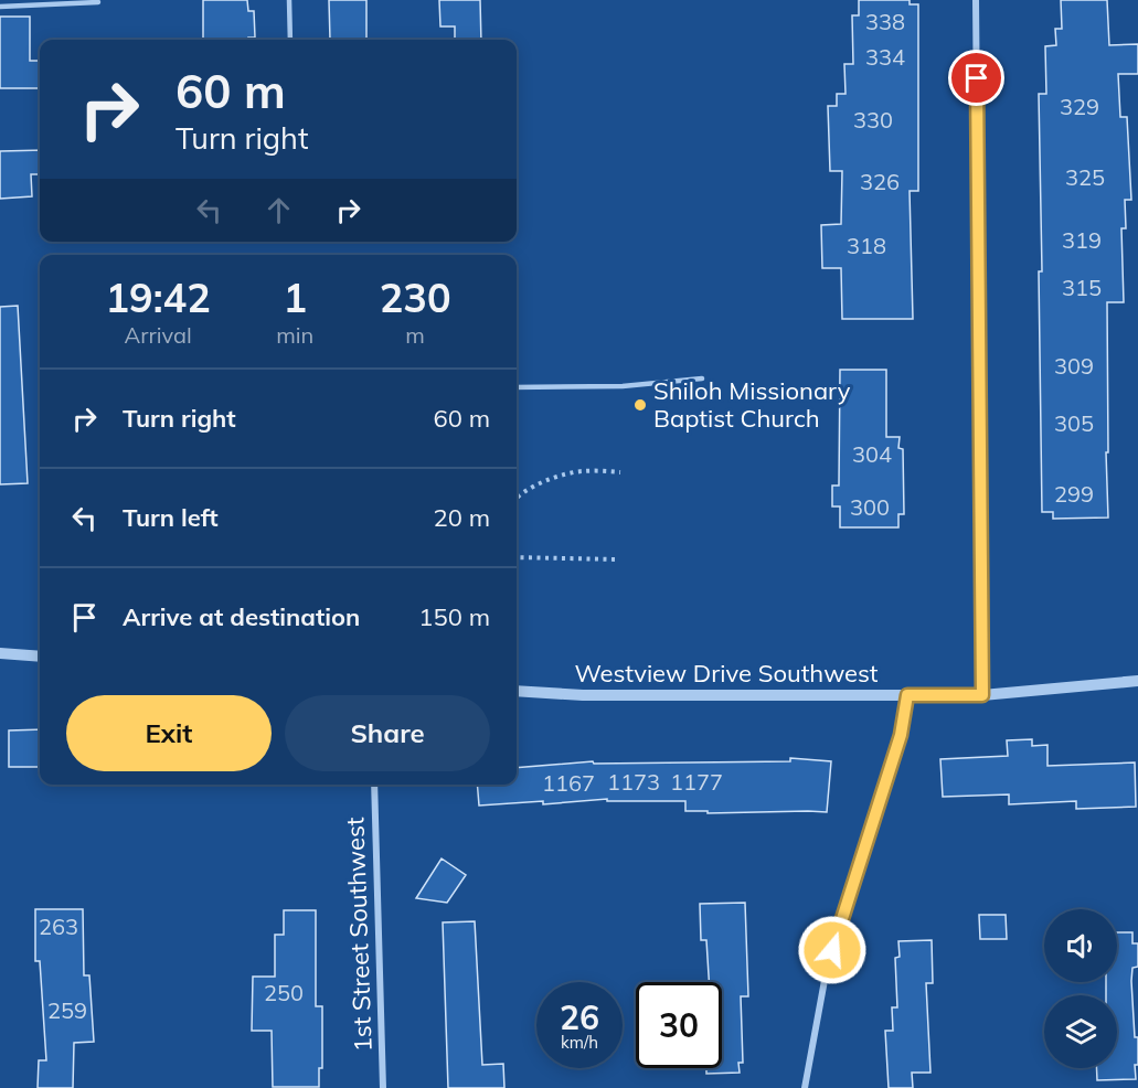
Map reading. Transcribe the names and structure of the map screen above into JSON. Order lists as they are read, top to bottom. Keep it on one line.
{"streets":{"street":["Westview Drive Southwest","1st Street Southwest"]},"places":["Shiloh Missionary Baptist Church"],"house_numbers":["338","334","329","330","325","326","319","318","315","309","305","304","299","300","1173","1177","1167","263","250","259"],"page":{"turn":["60 m","Turn right"],"eta":["19:42","Arrival","1","min","230","m"],"list":[{"name":"Turn right","value":"60 m"},{"name":"Turn left","value":"20 m"},{"name":"Arrive at destination","value":"150 m"}],"buttons":["Exit","Share"],"speed":"26 km/h","limit":"30"}}
